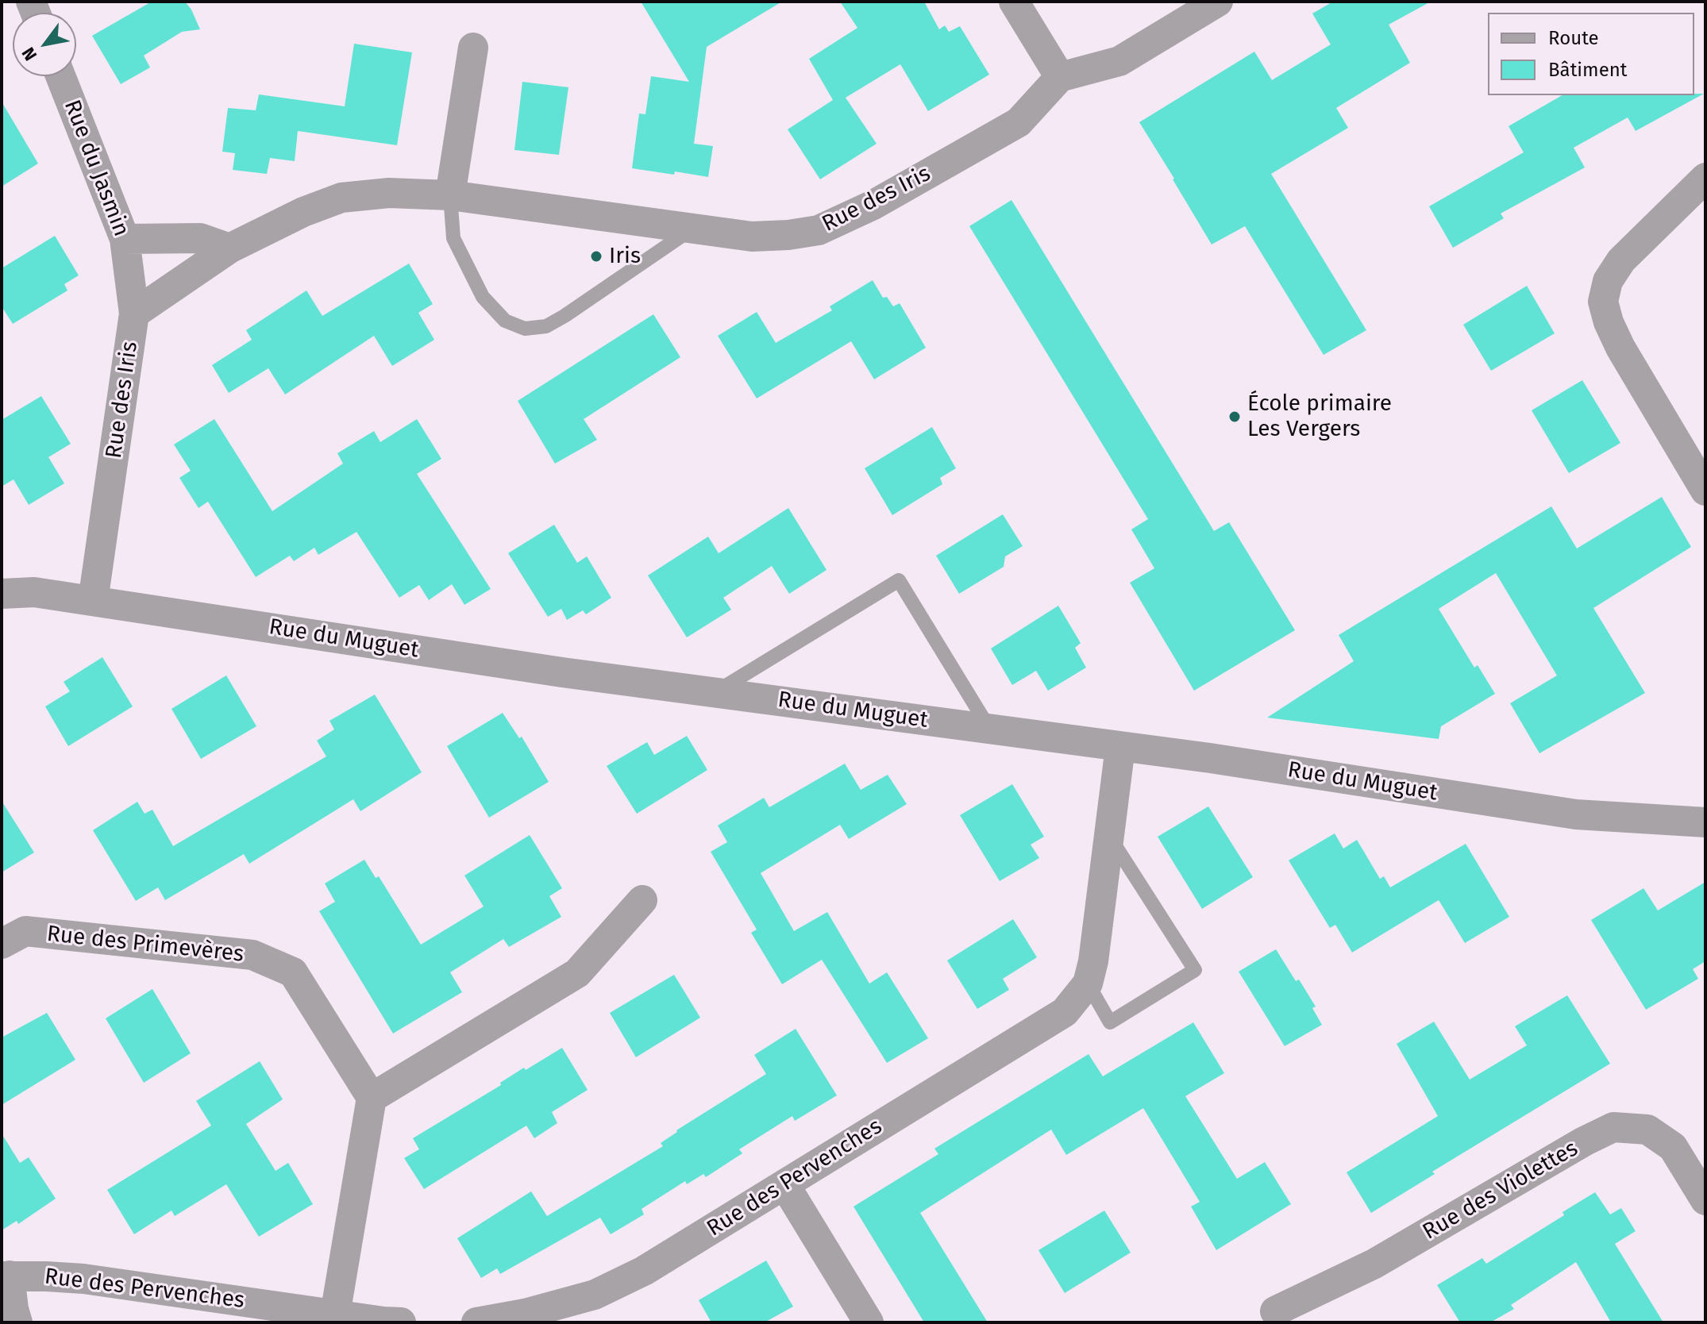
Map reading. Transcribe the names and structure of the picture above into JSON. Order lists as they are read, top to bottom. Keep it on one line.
{"streets":{"street":["Rue du Jasmin","Rue des Iris","Rue du Muguet","Rue des Primevères","Rue des Pervenches","Rue des Violettes"]},"crossings":[["Rue du Jasmin","Rue des Iris"],["Rue des Iris","Rue du Muguet"],["Rue du Muguet","Rue des Pervenches"]],"places":["Iris","École primaire Les Vergers"],"legend":["Route","Bâtiment"],"north":"bottom left"}
